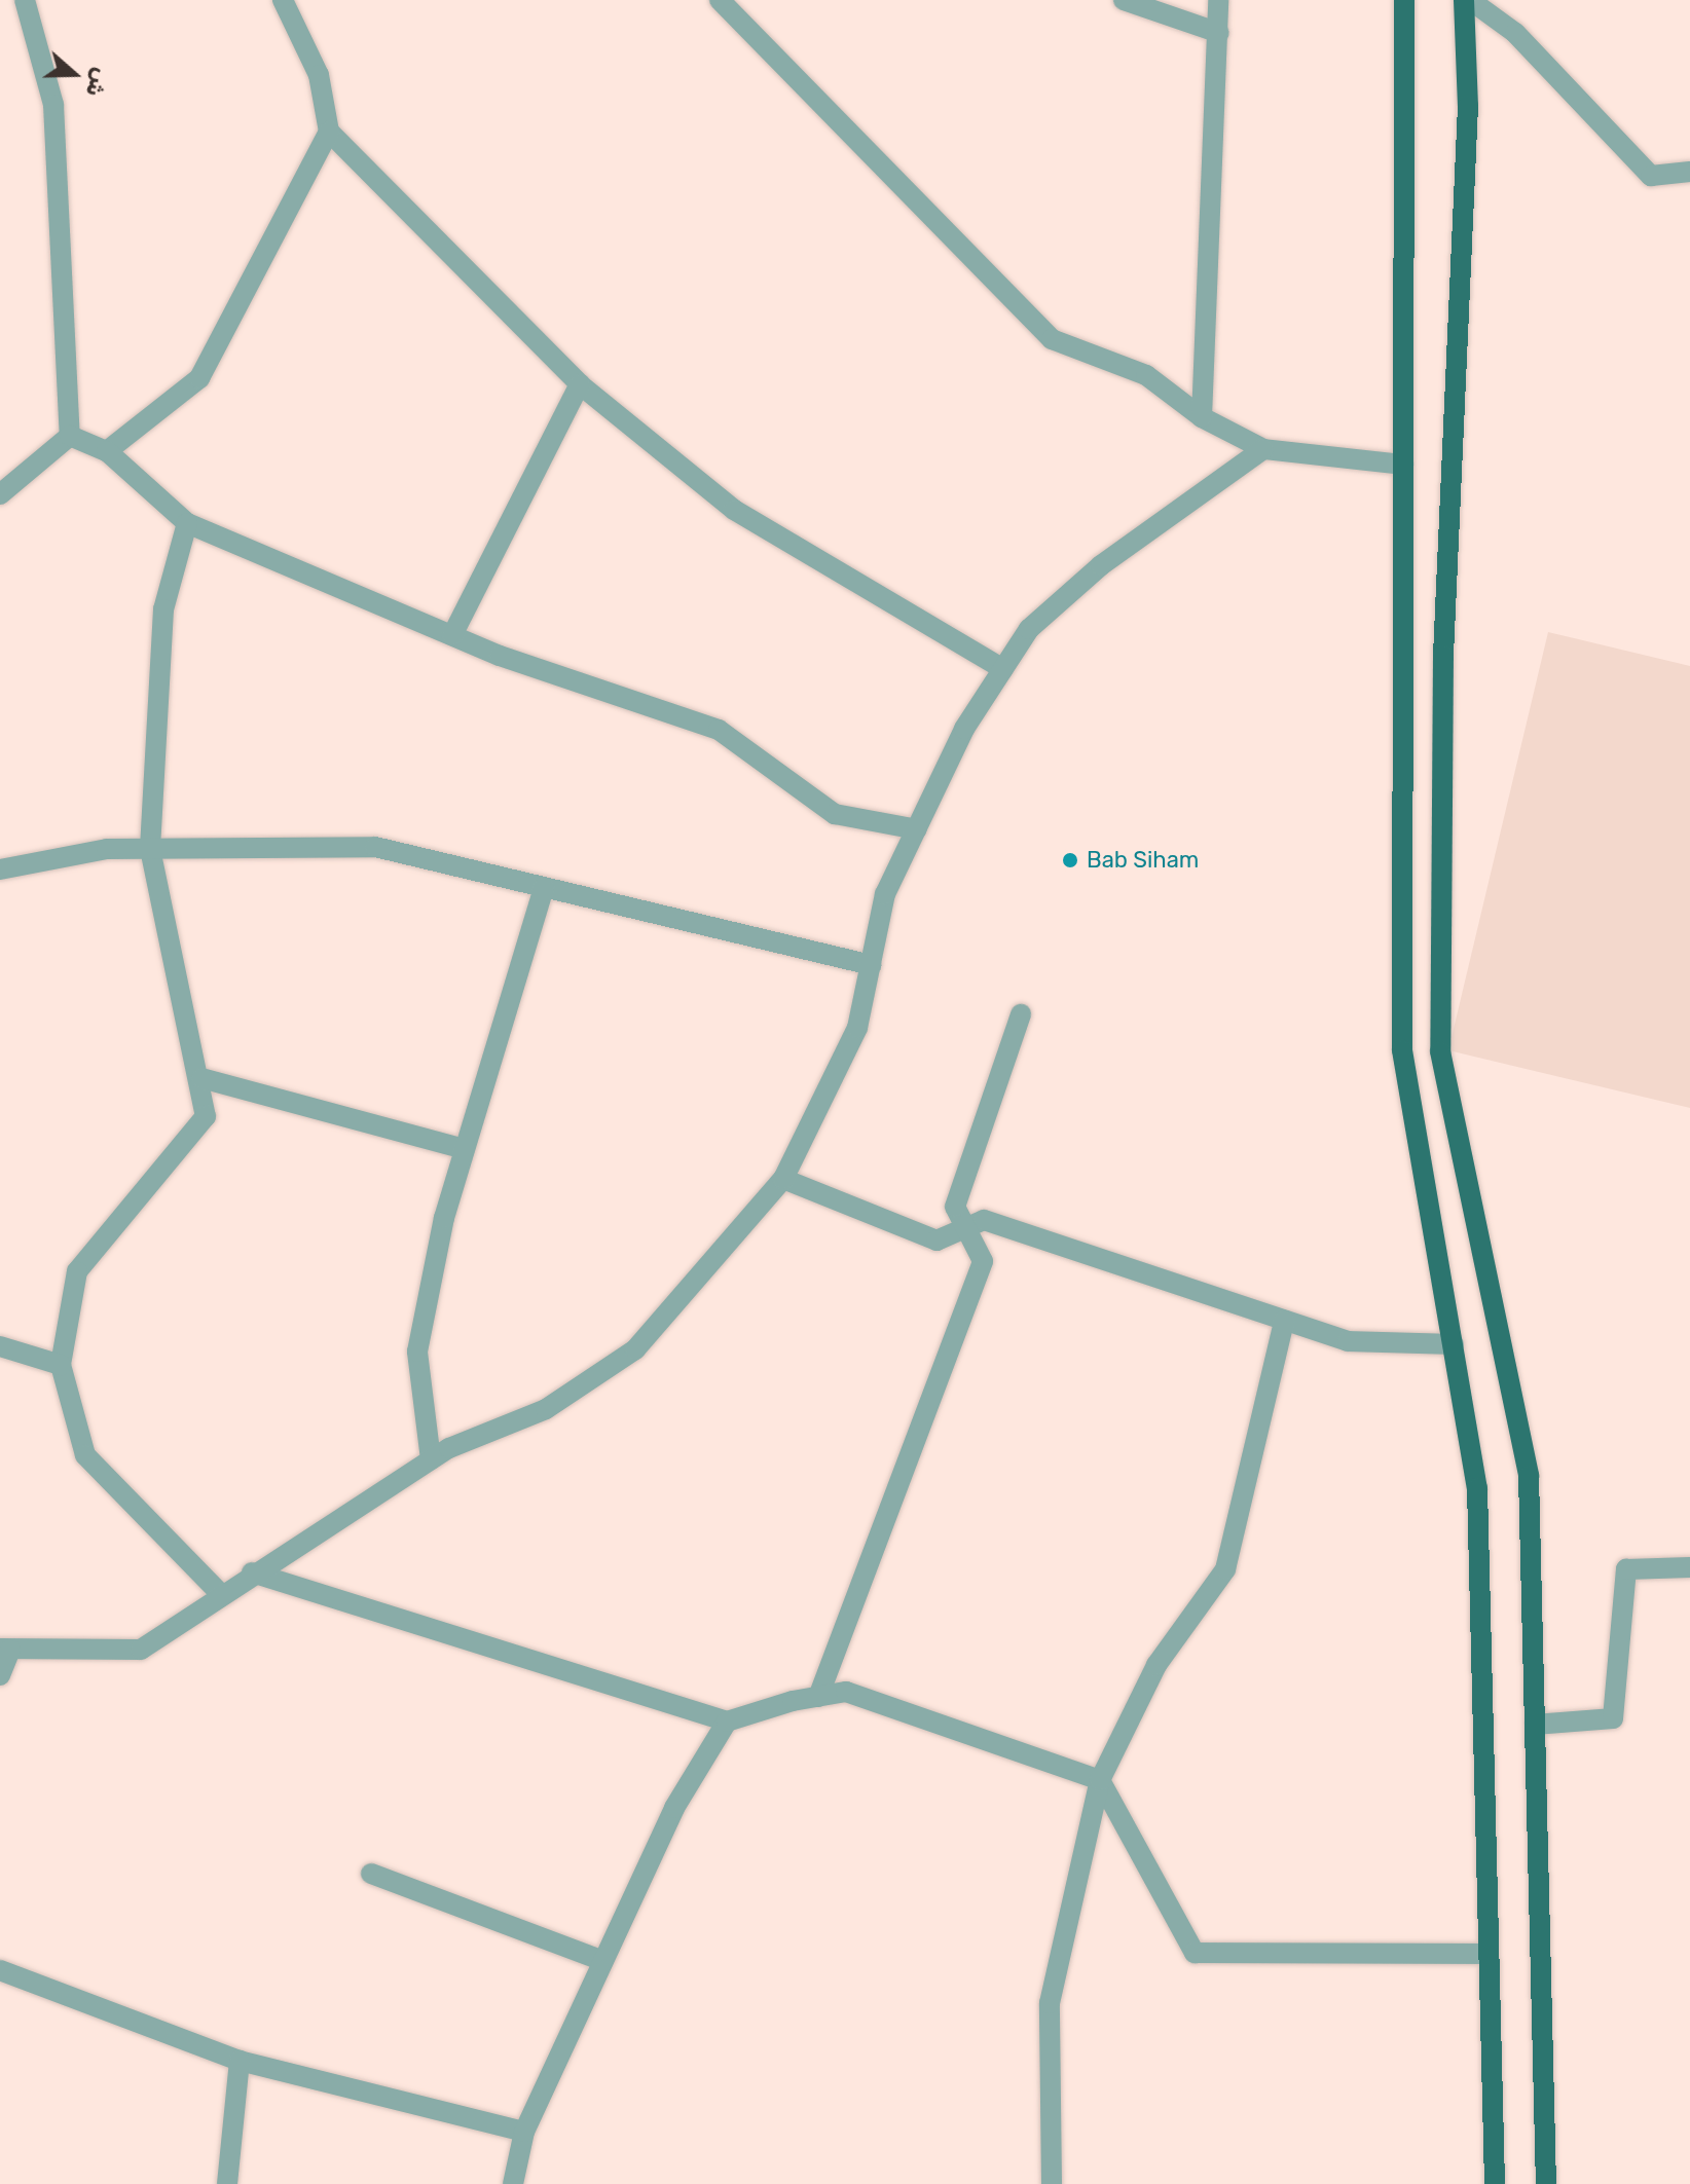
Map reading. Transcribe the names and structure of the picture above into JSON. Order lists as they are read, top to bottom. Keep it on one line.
{"places":["Bab Siham"],"north":"right"}
